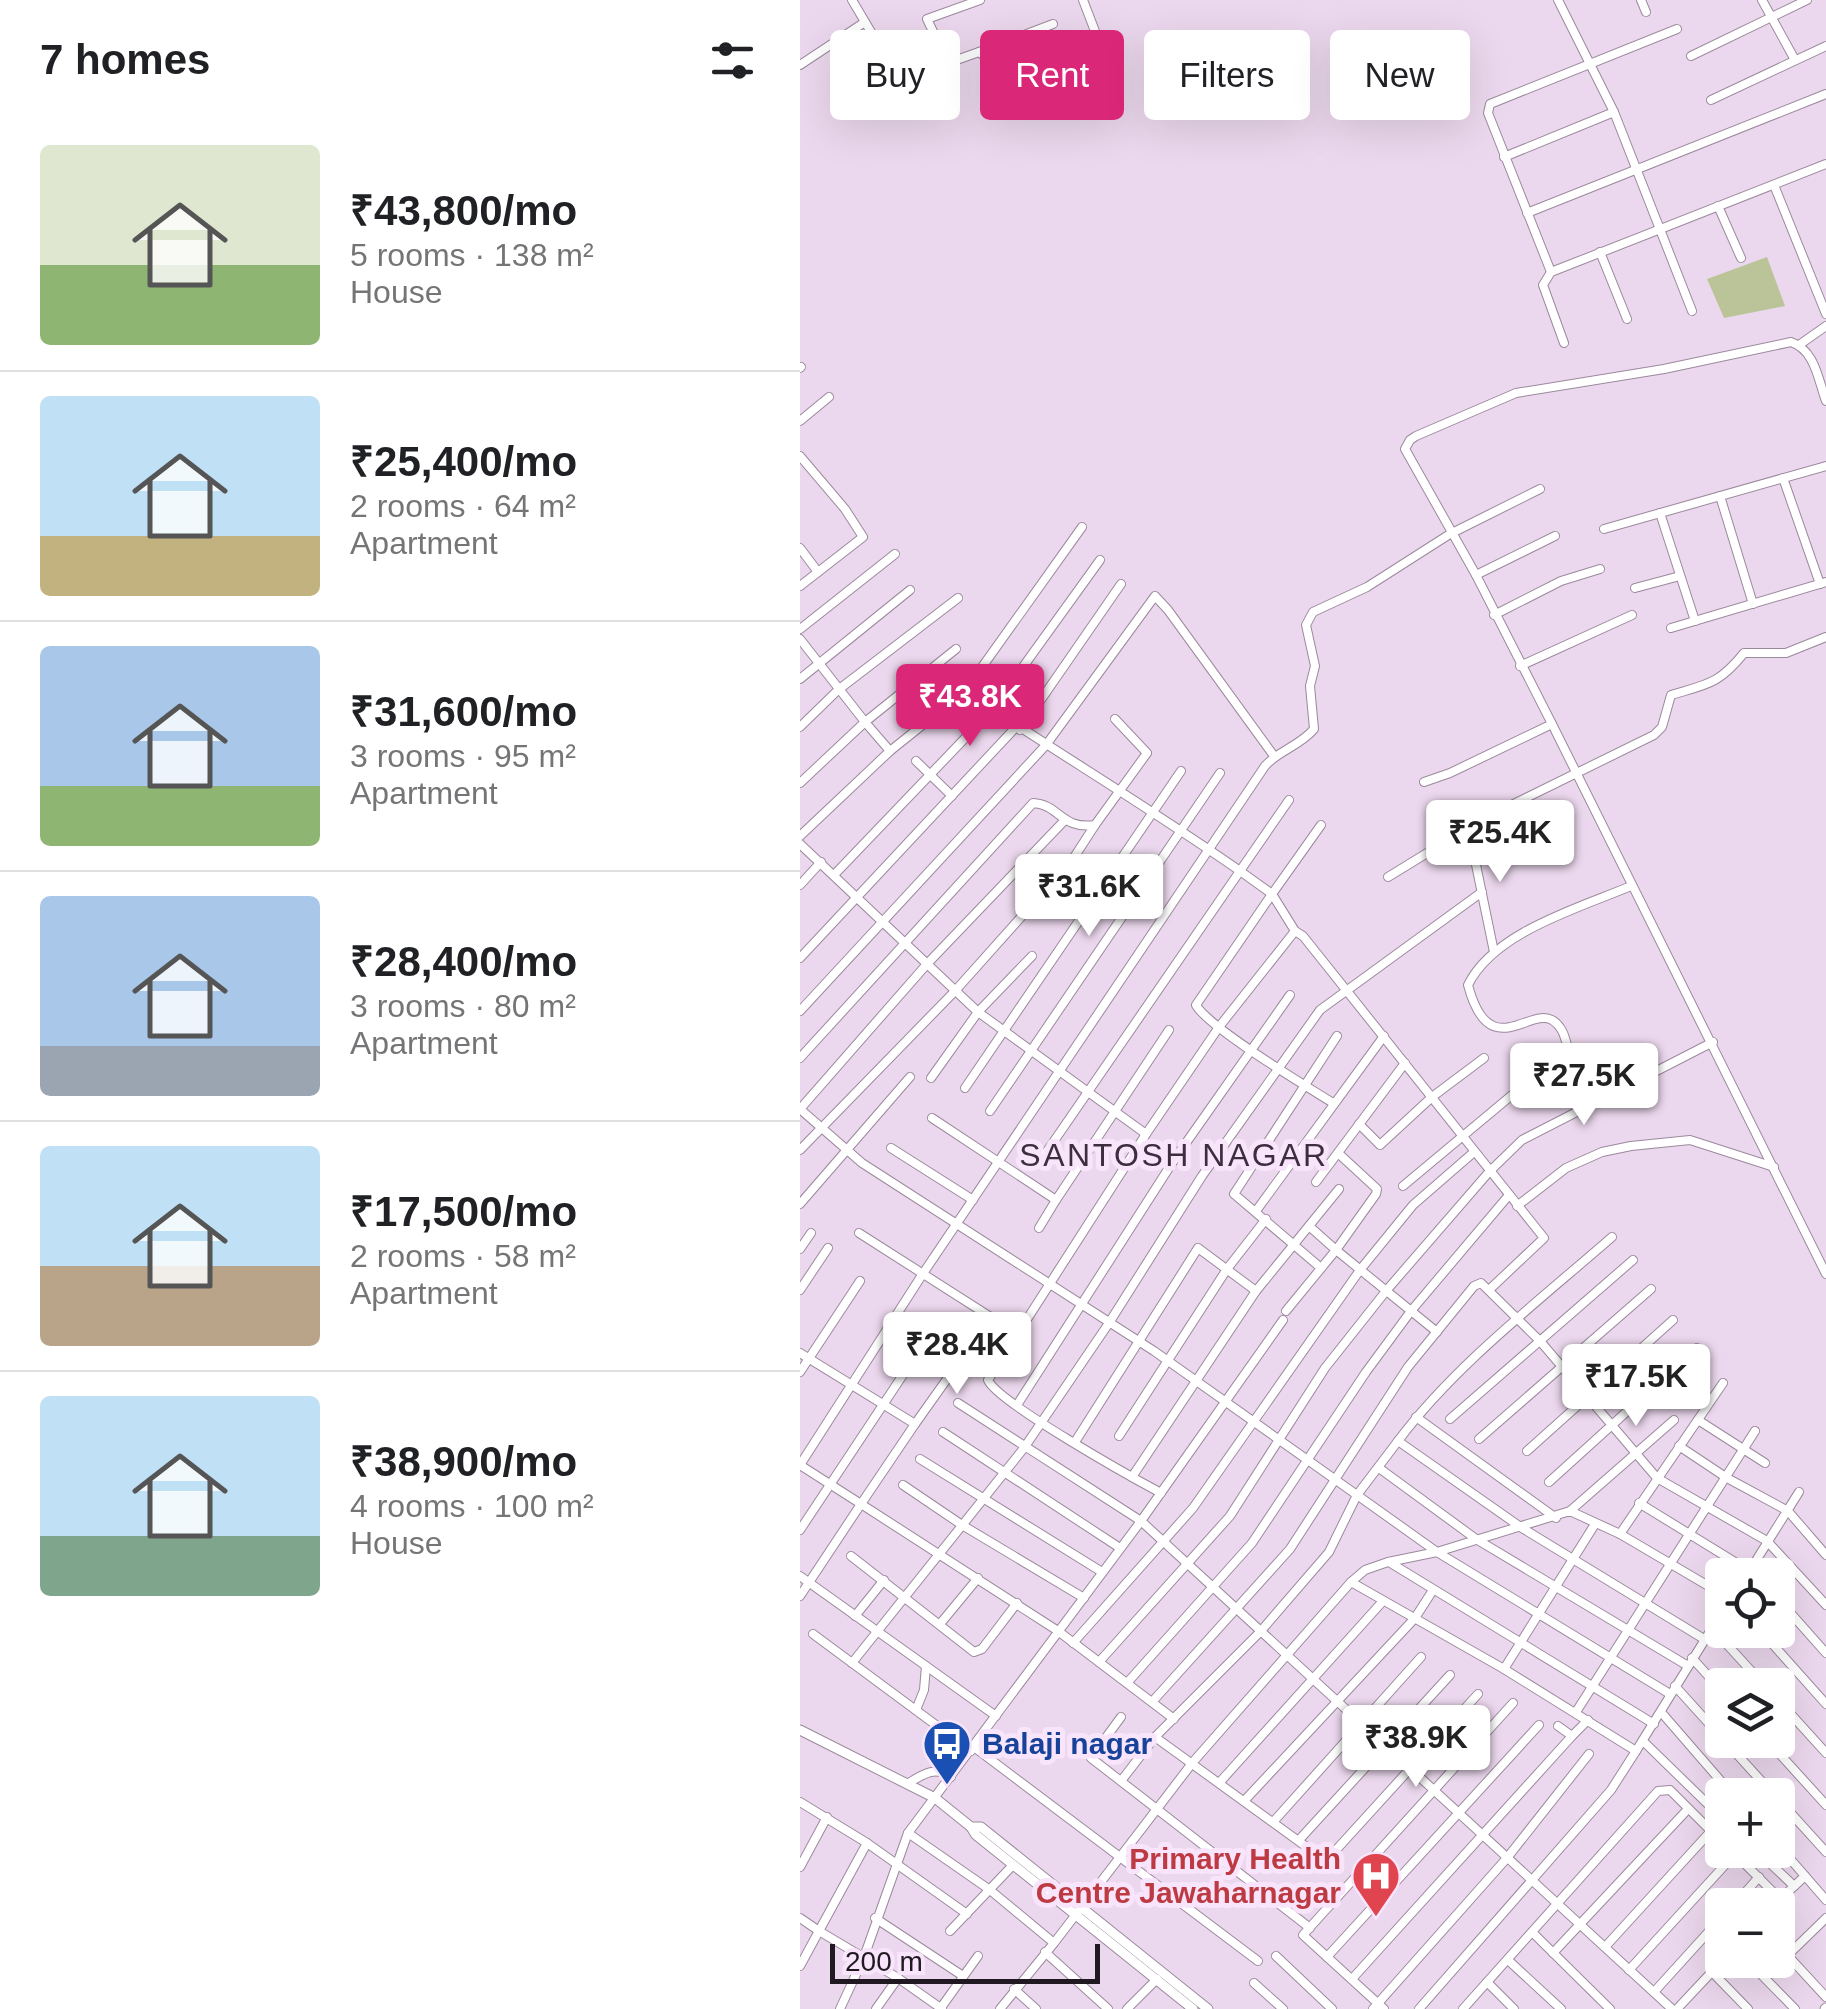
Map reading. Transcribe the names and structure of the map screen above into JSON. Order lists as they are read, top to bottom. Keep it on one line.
{"districts":["SANTOSH NAGAR"],"places":{"bus stop":["Balaji nagar"],"hospital":["Primary Health Centre Jawaharnagar"]},"scale_bar":"200 m","page":{"heading":"7 homes","chip":["Buy","Rent","Filters","New"],"list":[{"name":"₹43,800/mo","note":"5 rooms · 138 m² · House"},{"name":"₹25,400/mo","note":"2 rooms · 64 m² · Apartment"},{"name":"₹31,600/mo","note":"3 rooms · 95 m² · Apartment"},{"name":"₹28,400/mo","note":"3 rooms · 80 m² · Apartment"},{"name":"₹17,500/mo","note":"2 rooms · 58 m² · Apartment"},{"name":"₹38,900/mo","note":"4 rooms · 100 m² · House"}],"price":["₹43.8K","₹25.4K","₹31.6K","₹27.5K","₹28.4K","₹17.5K","₹38.9K"],"map_buttons":["+","−"],"scale":"200 m"}}
